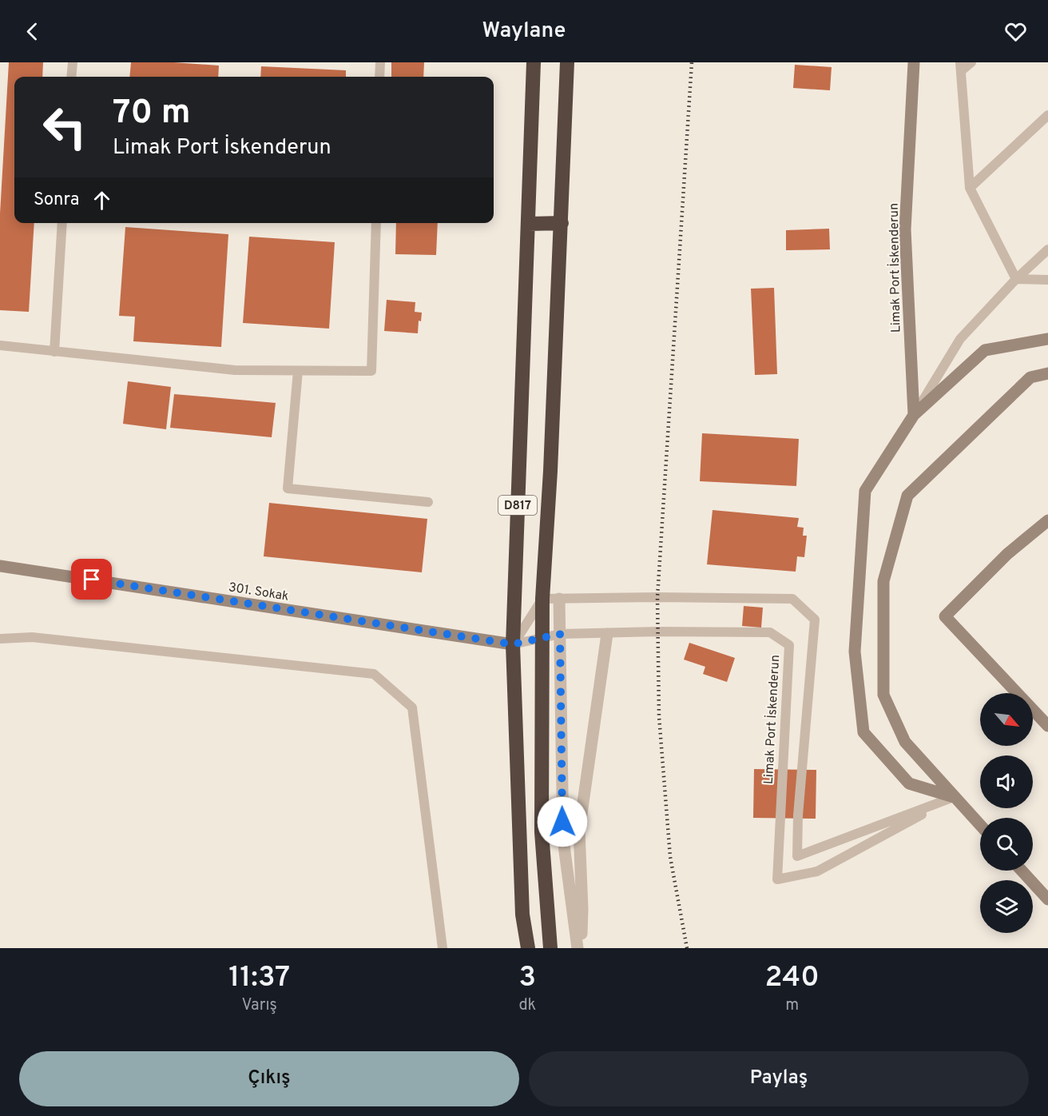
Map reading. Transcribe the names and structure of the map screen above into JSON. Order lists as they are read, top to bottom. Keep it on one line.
{"streets":{"highway":["D817"],"street":["Limak Port İskenderun","301. Sokak"]},"crossings":[["Limak Port İskenderun","D817"],["Limak Port İskenderun","301. Sokak"],["D817","301. Sokak"]],"north":"bottom right","page":{"header":"Waylane","turn":["70 m","Limak Port İskenderun"],"then":"Sonra","eta":["11:37","Varış","3","dk","240","m"],"buttons":["Çıkış","Paylaş"]}}
